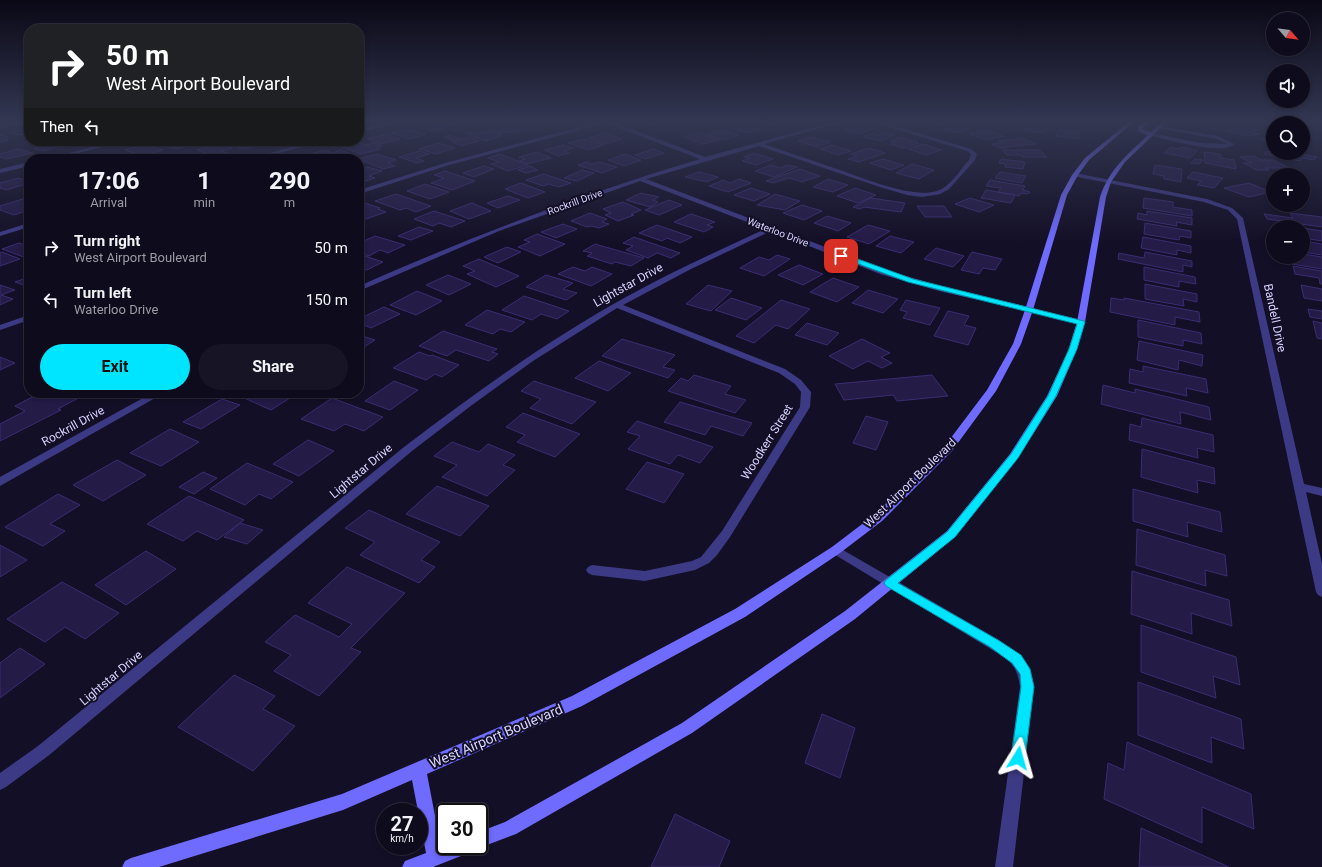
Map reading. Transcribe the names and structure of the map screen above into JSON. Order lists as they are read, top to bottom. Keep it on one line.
{"streets":{"main road":["West Airport Boulevard"],"street":["Rockrill Drive","Waterloo Drive","Lightstar Drive","Bandell Drive","Woodkerr Street"]},"crossings":[["Rockrill Drive","Waterloo Drive"],["Waterloo Drive","Lightstar Drive"],["Waterloo Drive","West Airport Boulevard"],["Lightstar Drive","Woodkerr Street"],["Bandell Drive","West Airport Boulevard"]],"north":"bottom right","page":{"map_buttons":["+","−"],"turn":["50 m","West Airport Boulevard"],"then":"Then","eta":["17:06","Arrival","1","min","290","m"],"list":[{"name":"Turn right","note":"West Airport Boulevard","value":"50 m"},{"name":"Turn left","note":"Waterloo Drive","value":"150 m"}],"buttons":["Exit","Share"],"speed":"27 km/h","limit":"30"}}
